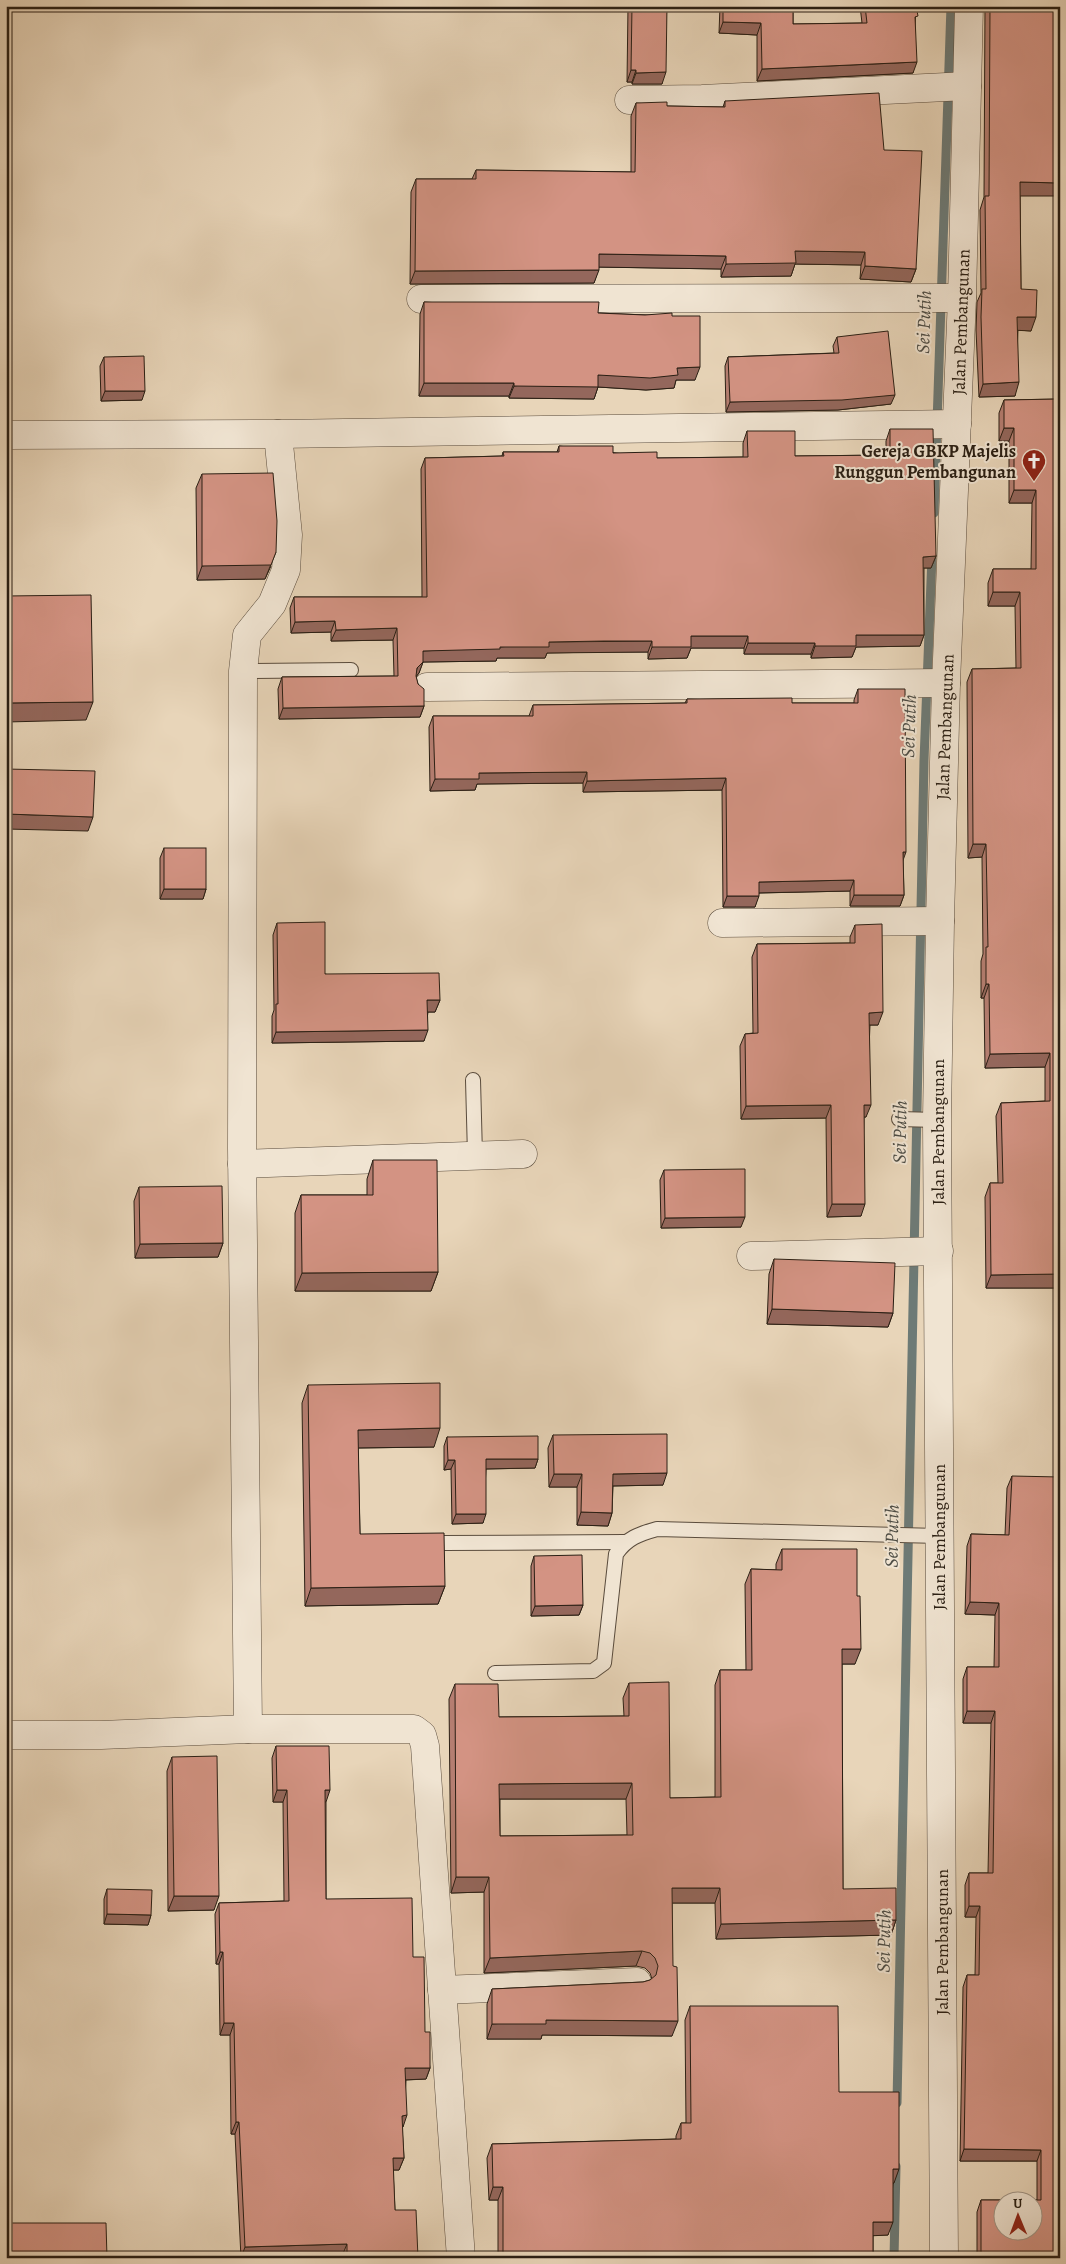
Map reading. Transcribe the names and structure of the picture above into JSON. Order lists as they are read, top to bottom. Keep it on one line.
{"streets":{"street":["Jalan Pembangunan"]},"water":["Sei Putih"],"places":{"church":["Gereja GBKP Majelis Runggun Pembangunan"]},"north":"top"}
